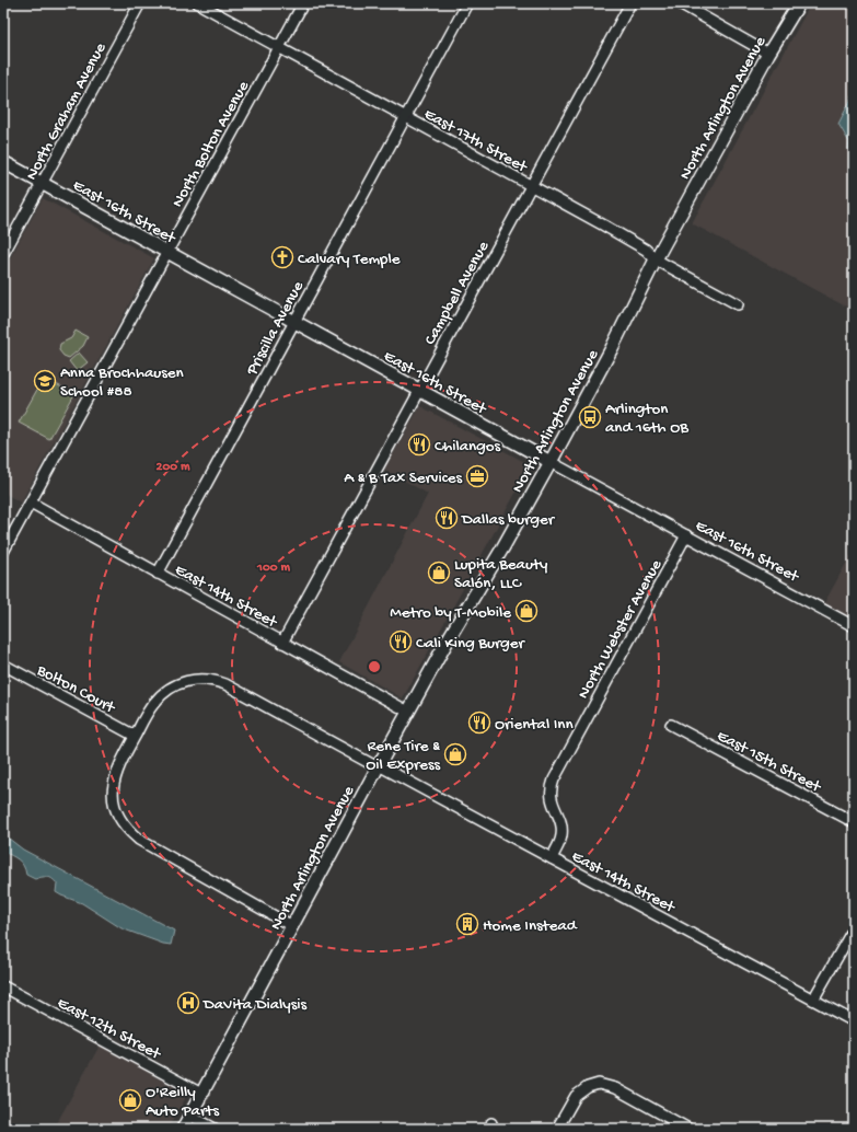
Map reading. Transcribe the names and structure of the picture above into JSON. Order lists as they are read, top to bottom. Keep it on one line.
{"streets":{"main road":["North Arlington Avenue","East 16th Street"],"street":["North Graham Avenue","East 17th Street","North Bolton Avenue","Campbell Avenue","Priscilla Avenue","East 14th Street","North Webster Avenue","Bolton Court","East 15th Street","East 12th Street"]},"crossings":[["North Arlington Avenue","East 17th Street"],["North Arlington Avenue","East 16th Street"],["North Arlington Avenue","East 14th Street"],["North Arlington Avenue","East 12th Street"],["North Graham Avenue","East 16th Street"],["East 17th Street","North Bolton Avenue"],["East 17th Street","Campbell Avenue"],["East 17th Street","Priscilla Avenue"],["North Bolton Avenue","East 16th Street"],["North Bolton Avenue","East 14th Street"],["East 16th Street","Campbell Avenue"],["East 16th Street","Priscilla Avenue"],["East 16th Street","North Webster Avenue"],["Campbell Avenue","East 14th Street"],["Priscilla Avenue","East 14th Street"],["East 14th Street","North Webster Avenue"],["East 14th Street","Bolton Court"]],"places":{"church":["Calvary Temple"],"school or university":["Anna Brochhausen School #88"],"bus stop":["Arlington and 16th OB"],"restaurant":["Chilangos","Dallas burger","Cali King Burger","Oriental Inn"],"office":["A & B Tax Services"],"shop":["Lupita Beauty Salón, LLC","Metro by T-Mobile","Rene Tire & Oil Express","O'Reilly Auto Parts"],"building":["Home Instead"],"hospital":["DaVita Dialysis"]},"rings":["200 m","100 m"]}
